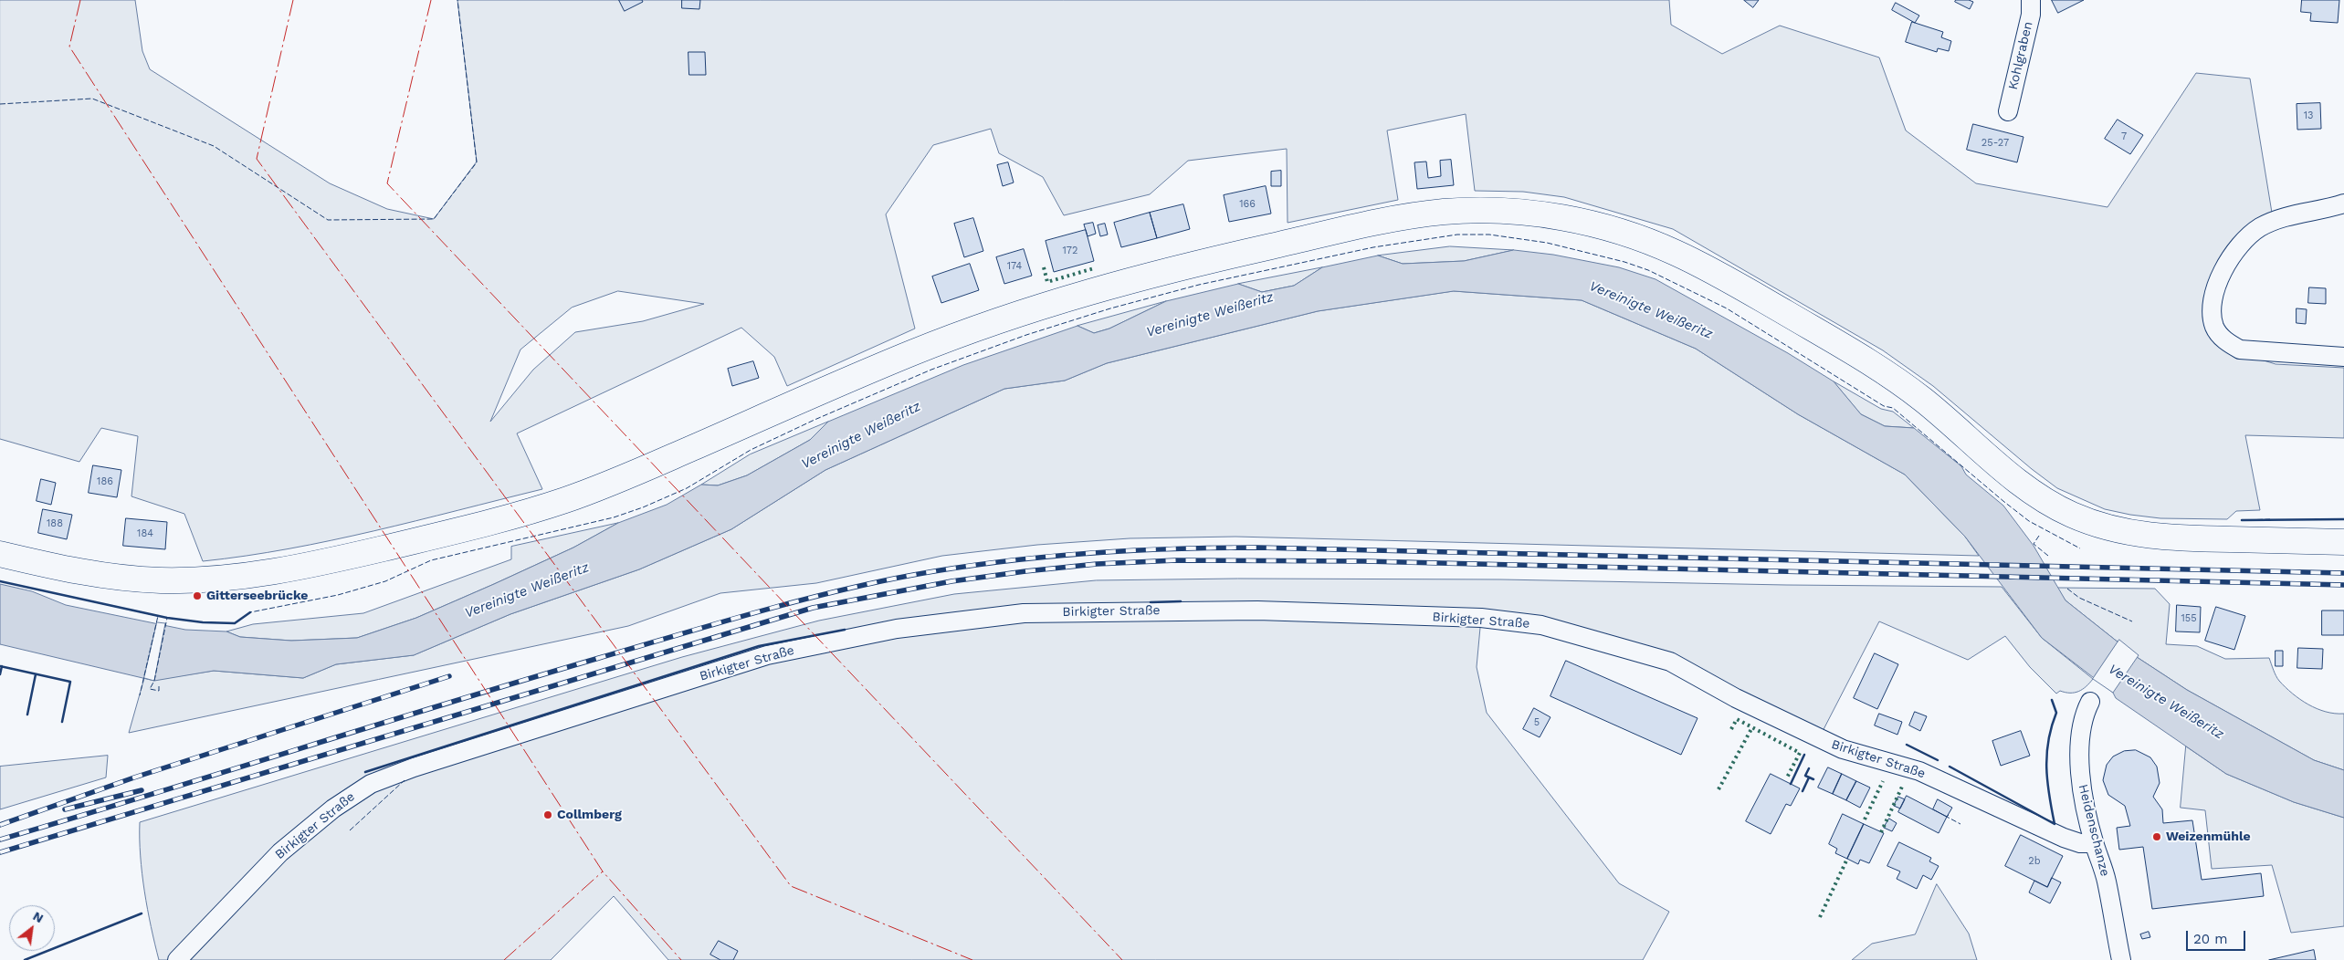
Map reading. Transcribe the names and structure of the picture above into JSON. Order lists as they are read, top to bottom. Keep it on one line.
{"streets":{"street":["Kohlgraben","Birkigter Straße","Heidenschanze"]},"crossings":[["Birkigter Straße","Heidenschanze"]],"water":["Vereinigte Weißeritz"],"places":["Gitterseebrücke","Collmberg","Weizenmühle"],"house_numbers":["13","7","25-27","166","172","174","186","188","184","155","5","2b"],"scale_bar":"20 m","north":"top right"}
